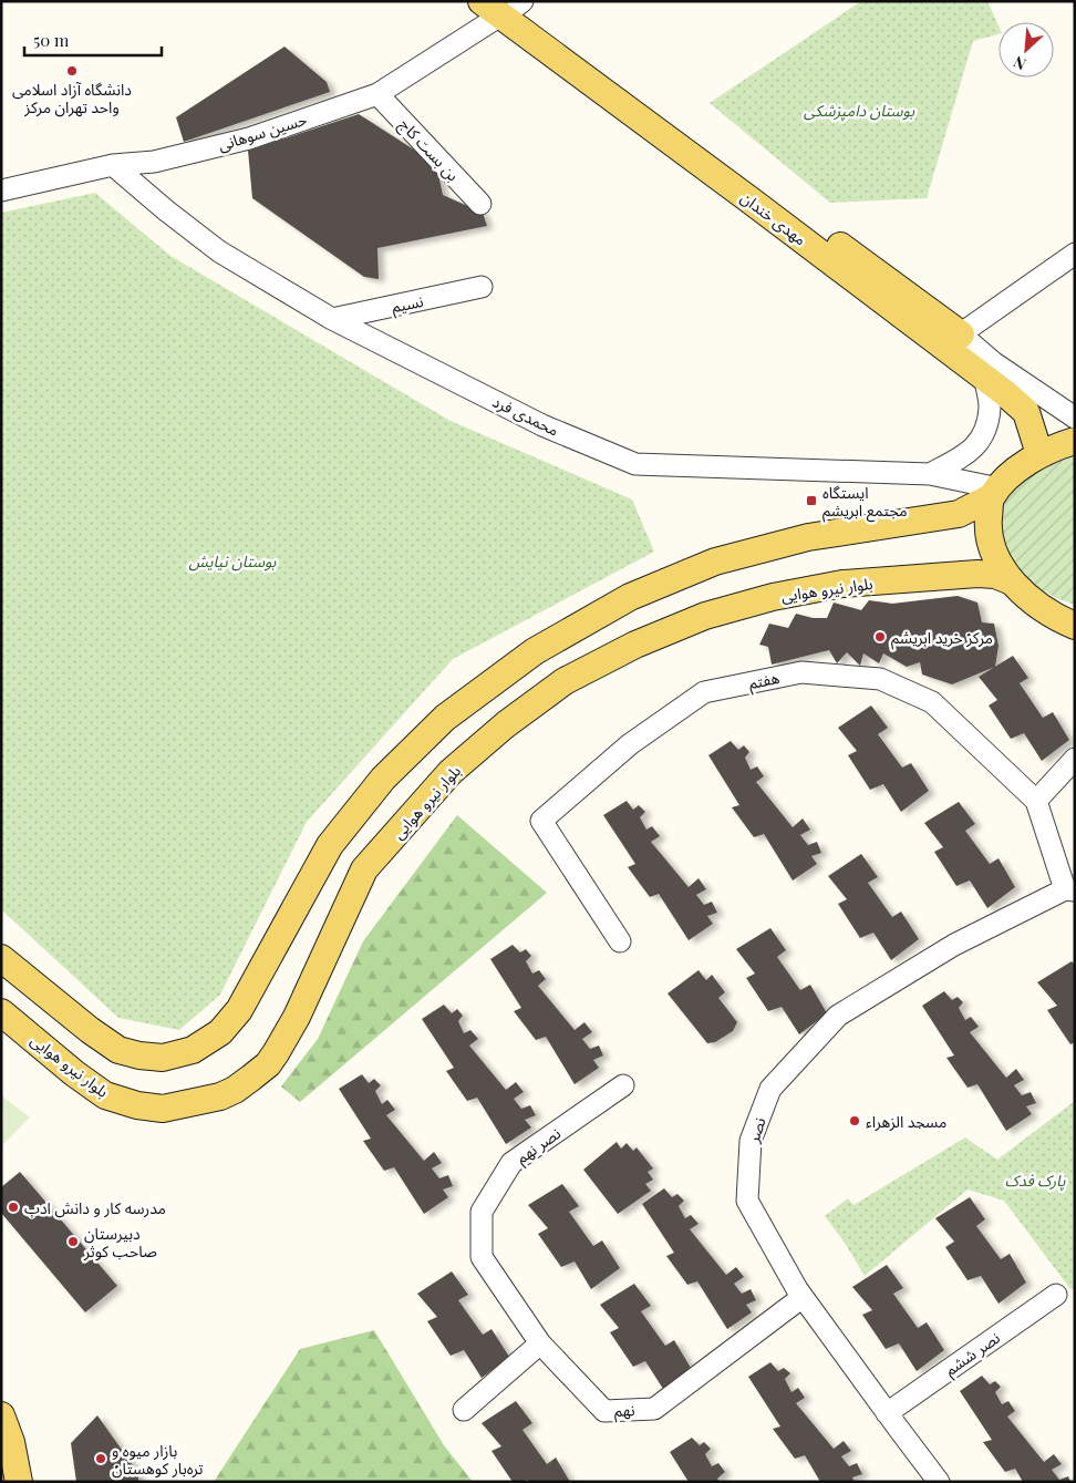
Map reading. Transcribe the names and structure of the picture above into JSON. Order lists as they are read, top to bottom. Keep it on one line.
{"streets":{"main road":["مهدی خندان","بلوار نیرو هوایی"],"street":["حسین سوهانی","بن بست کاج","نسیم","محمدی فرد","هفتم","نصر","نصر نهم","نصر ششم","نهم"]},"crossings":[["حسین سوهانی","بن بست کاج"],["حسین سوهانی","مهدی خندان"],["حسین سوهانی","محمدی فرد"],["نسیم","محمدی فرد"],["هفتم","نصر"],["نصر","نصر ششم"],["نصر","نهم"],["نصر نهم","نهم"]],"parks":["بوستان دامپزشکی","بوستان نیایش","پارک فدک"],"places":{"other":["دانشگاه آزاد اسلامی واحد تهران مرکز","مرکز خرید ابریشم","مسجد الزهراء","مدرسه کار و دانش ادب","دبيرستان صاحب كوثر","بازار میوه و تره‌بار کوهستان"],"transit":["ایستگاه مجتمع ابریشم"]},"scale_bar":"50 m","north":"bottom left"}
